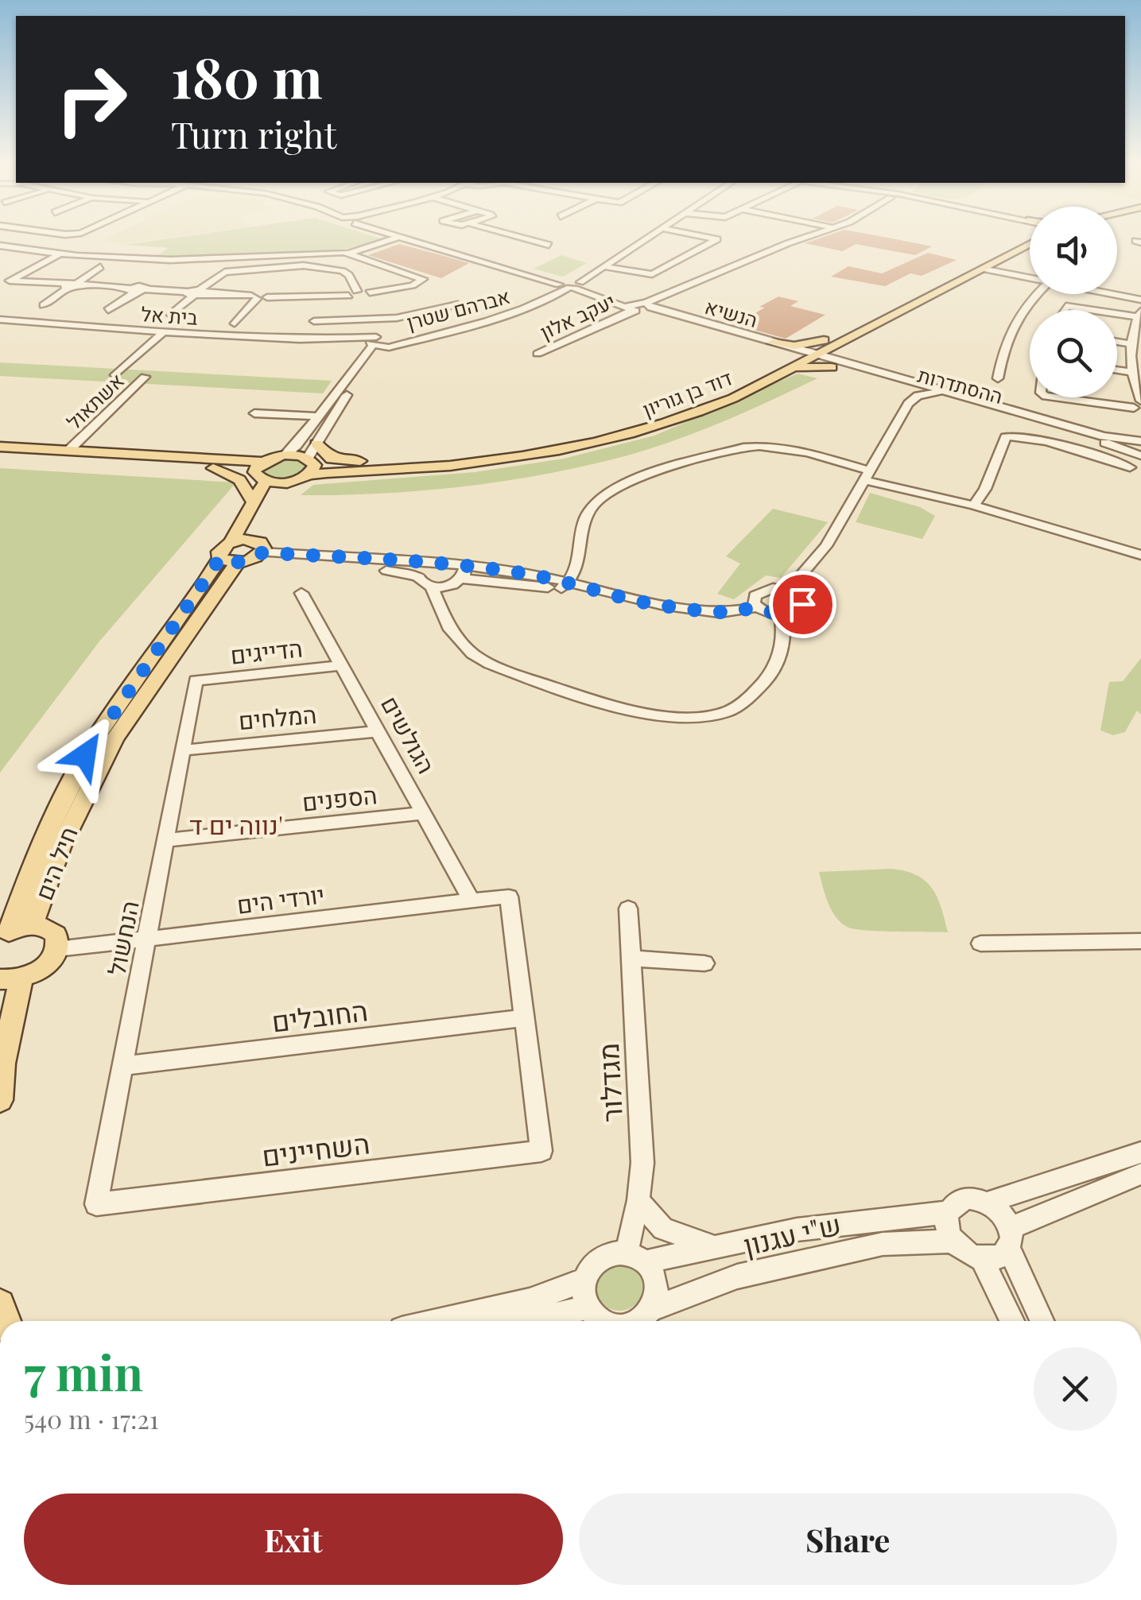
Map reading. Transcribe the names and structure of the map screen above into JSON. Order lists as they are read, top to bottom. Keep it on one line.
{"streets":{"main road":["דוד בן גוריון","חיל הים"],"street":["אברהם שטרן","הנשיא","בית אל","יעקב אלון","ההסתדרות","אשתאול","הדייגים","המלחים","הגולשים","הספנים","יורדי הים","הנחשול","החובלים","מגדלור","השחיינים","ש\"י עגנון"]},"crossings":[["אברהם שטרן","בית אל"],["אברהם שטרן","דוד בן גוריון"],["הנשיא","ההסתדרות"],["הנשיא","דוד בן גוריון"],["בית אל","אשתאול"],["ההסתדרות","דוד בן גוריון"],["הדייגים","הגולשים"],["הדייגים","הנחשול"],["המלחים","הגולשים"],["המלחים","הנחשול"],["הגולשים","הספנים"],["הגולשים","יורדי הים"],["הספנים","הנחשול"],["יורדי הים","הנחשול"],["יורדי הים","החובלים"],["יורדי הים","השחיינים"],["הנחשול","החובלים"],["הנחשול","השחיינים"],["החובלים","השחיינים"],["מגדלור","ש\"י עגנון"]],"districts":["נווה ים ד'"],"page":{"turn":["180 m","Turn right"],"heading":["7 min","540 m · 17:21"],"buttons":["Exit","Share"]}}
